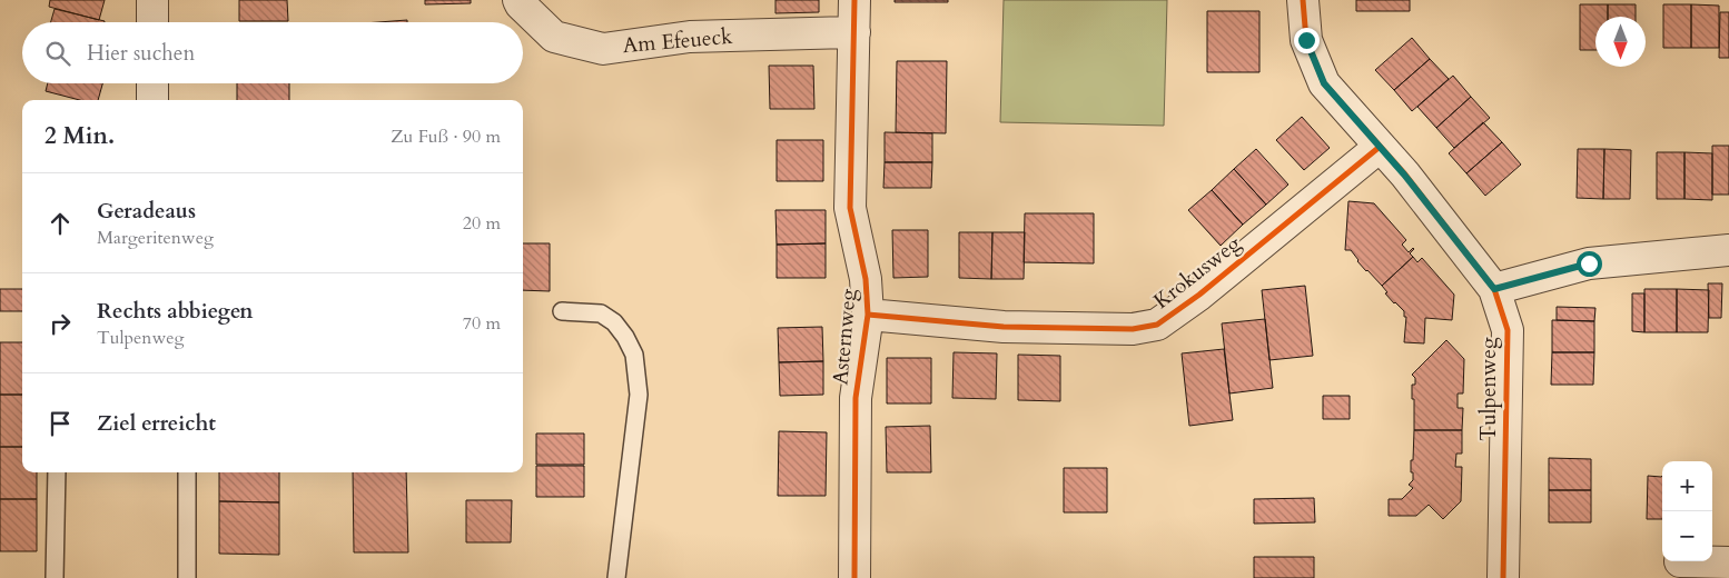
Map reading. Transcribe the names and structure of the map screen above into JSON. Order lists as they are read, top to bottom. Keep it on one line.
{"streets":{"street":["Am Efeueck","Krokusweg","Asternweg","Tulpenweg"]},"crossings":[["Am Efeueck","Asternweg"],["Krokusweg","Asternweg"],["Krokusweg","Tulpenweg"]],"north":"bottom","page":{"search":"Hier suchen","heading":["2 Min.","Zu Fuß · 90 m"],"list":[["Geradeaus","Margeritenweg","20 m"],["Rechts abbiegen","Tulpenweg","70 m"],"Ziel erreicht"],"map_buttons":["+","−"]}}
